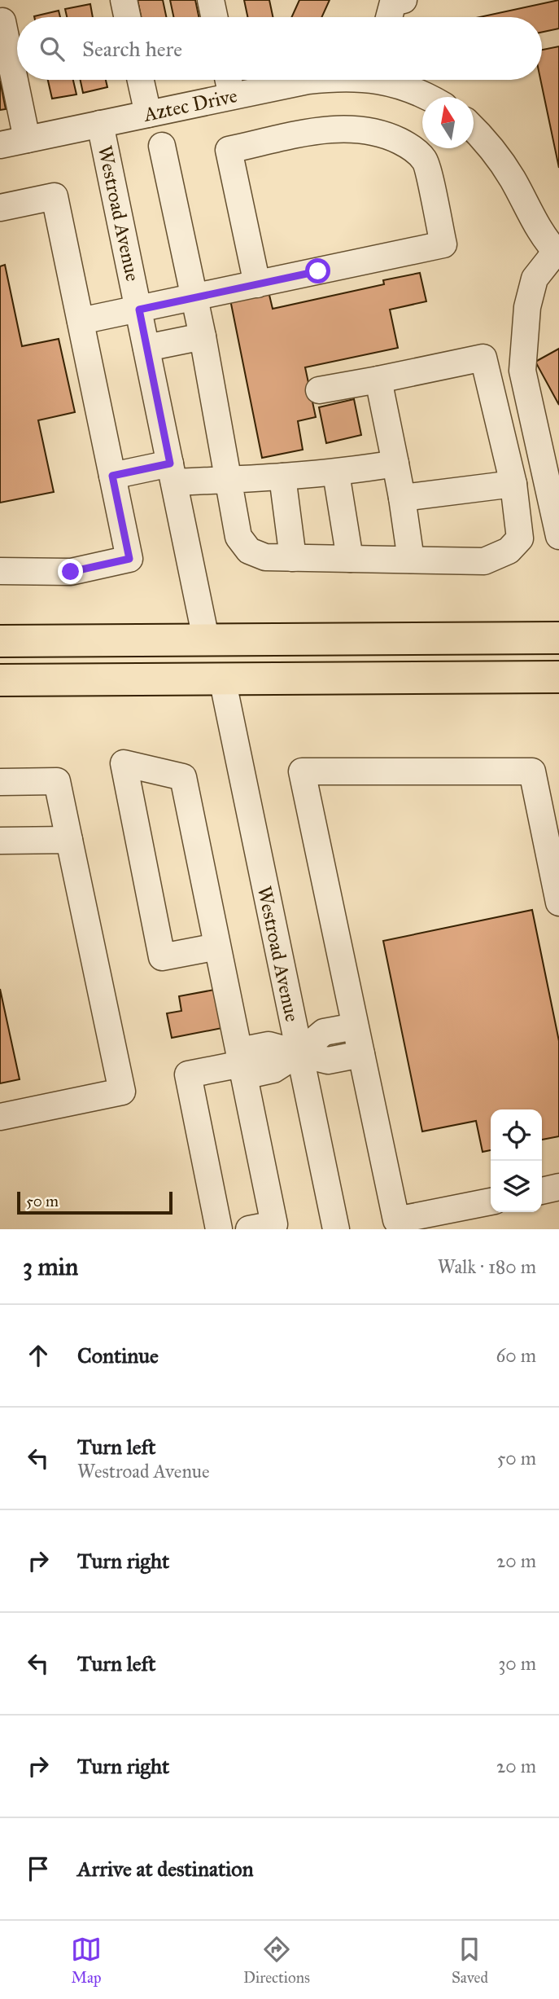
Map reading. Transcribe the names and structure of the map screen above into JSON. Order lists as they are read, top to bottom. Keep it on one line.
{"streets":{"street":["Aztec Drive","Westroad Avenue"]},"crossings":[["Aztec Drive","Westroad Avenue"]],"scale_bar":"50 m","north":"top","page":{"search":"Search here","scale":"50 m","heading":["3 min","Walk · 180 m"],"list":[["Continue","60 m"],["Turn left","Westroad Avenue","50 m"],["Turn right","20 m"],["Turn left","30 m"],["Turn right","20 m"],"Arrive at destination"],"nav":["Map","Directions","Saved"]}}
